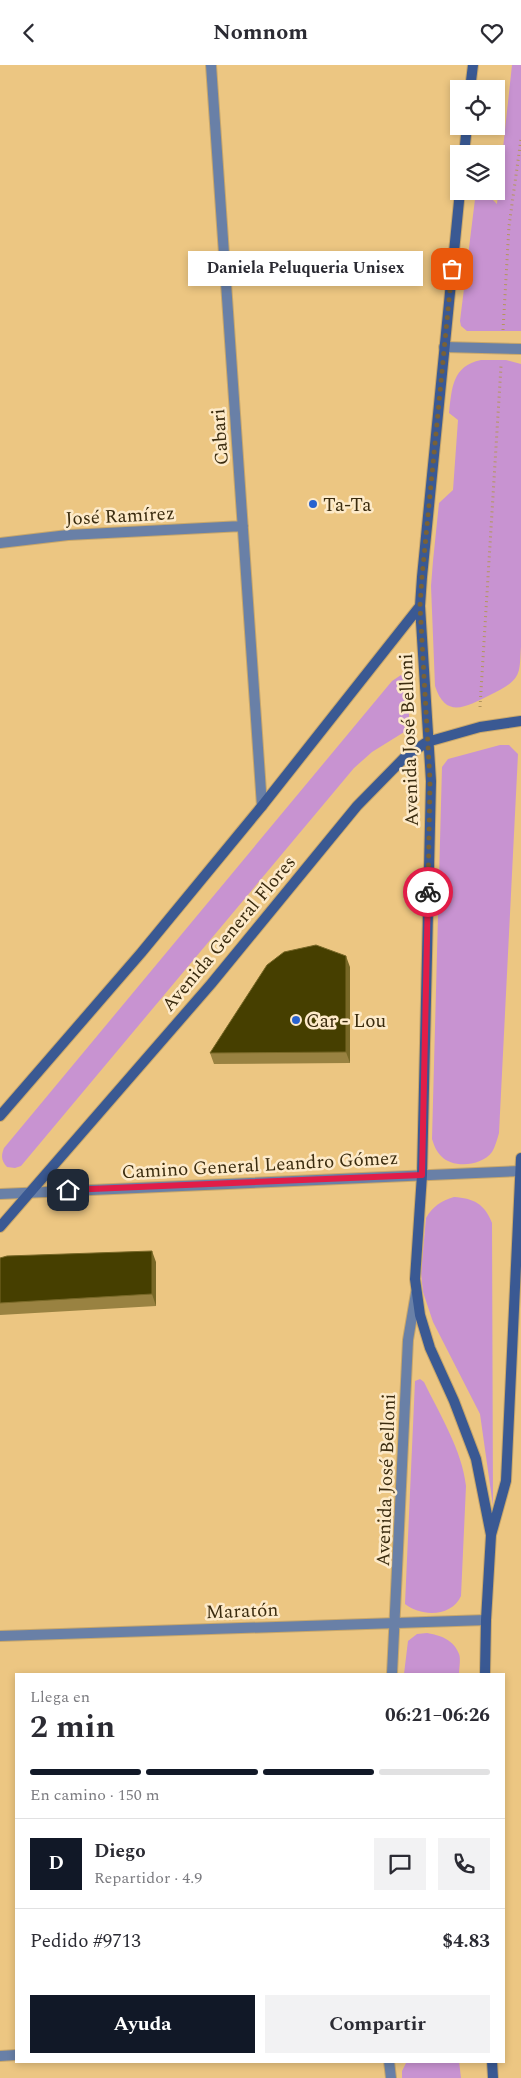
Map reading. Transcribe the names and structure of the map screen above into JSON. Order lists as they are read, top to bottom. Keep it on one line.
{"streets":{"main road":["Avenida José Belloni","Avenida General Flores"],"street":["Cabari","José Ramírez","Camino General Leandro Gómez","Maratón"]},"crossings":[["Cabari","José Ramírez"],["Avenida José Belloni","Avenida General Flores"],["Avenida José Belloni","Camino General Leandro Gómez"],["Avenida José Belloni","Maratón"],["Avenida General Flores","Camino General Leandro Gómez"]],"places":["Daniela Peluqueria Unisex","Ta-Ta","Car - Lou"],"page":{"header":"Nomnom","bubble":"Daniela Peluqueria Unisex","heading":["2 min","Llega en","06:21–06:26"],"panel":["Diego","Repartidor · 4.9","Pedido #9713","$4.83"],"bar":"En camino · 150 m","round":"D","buttons":["Ayuda","Compartir"]}}
